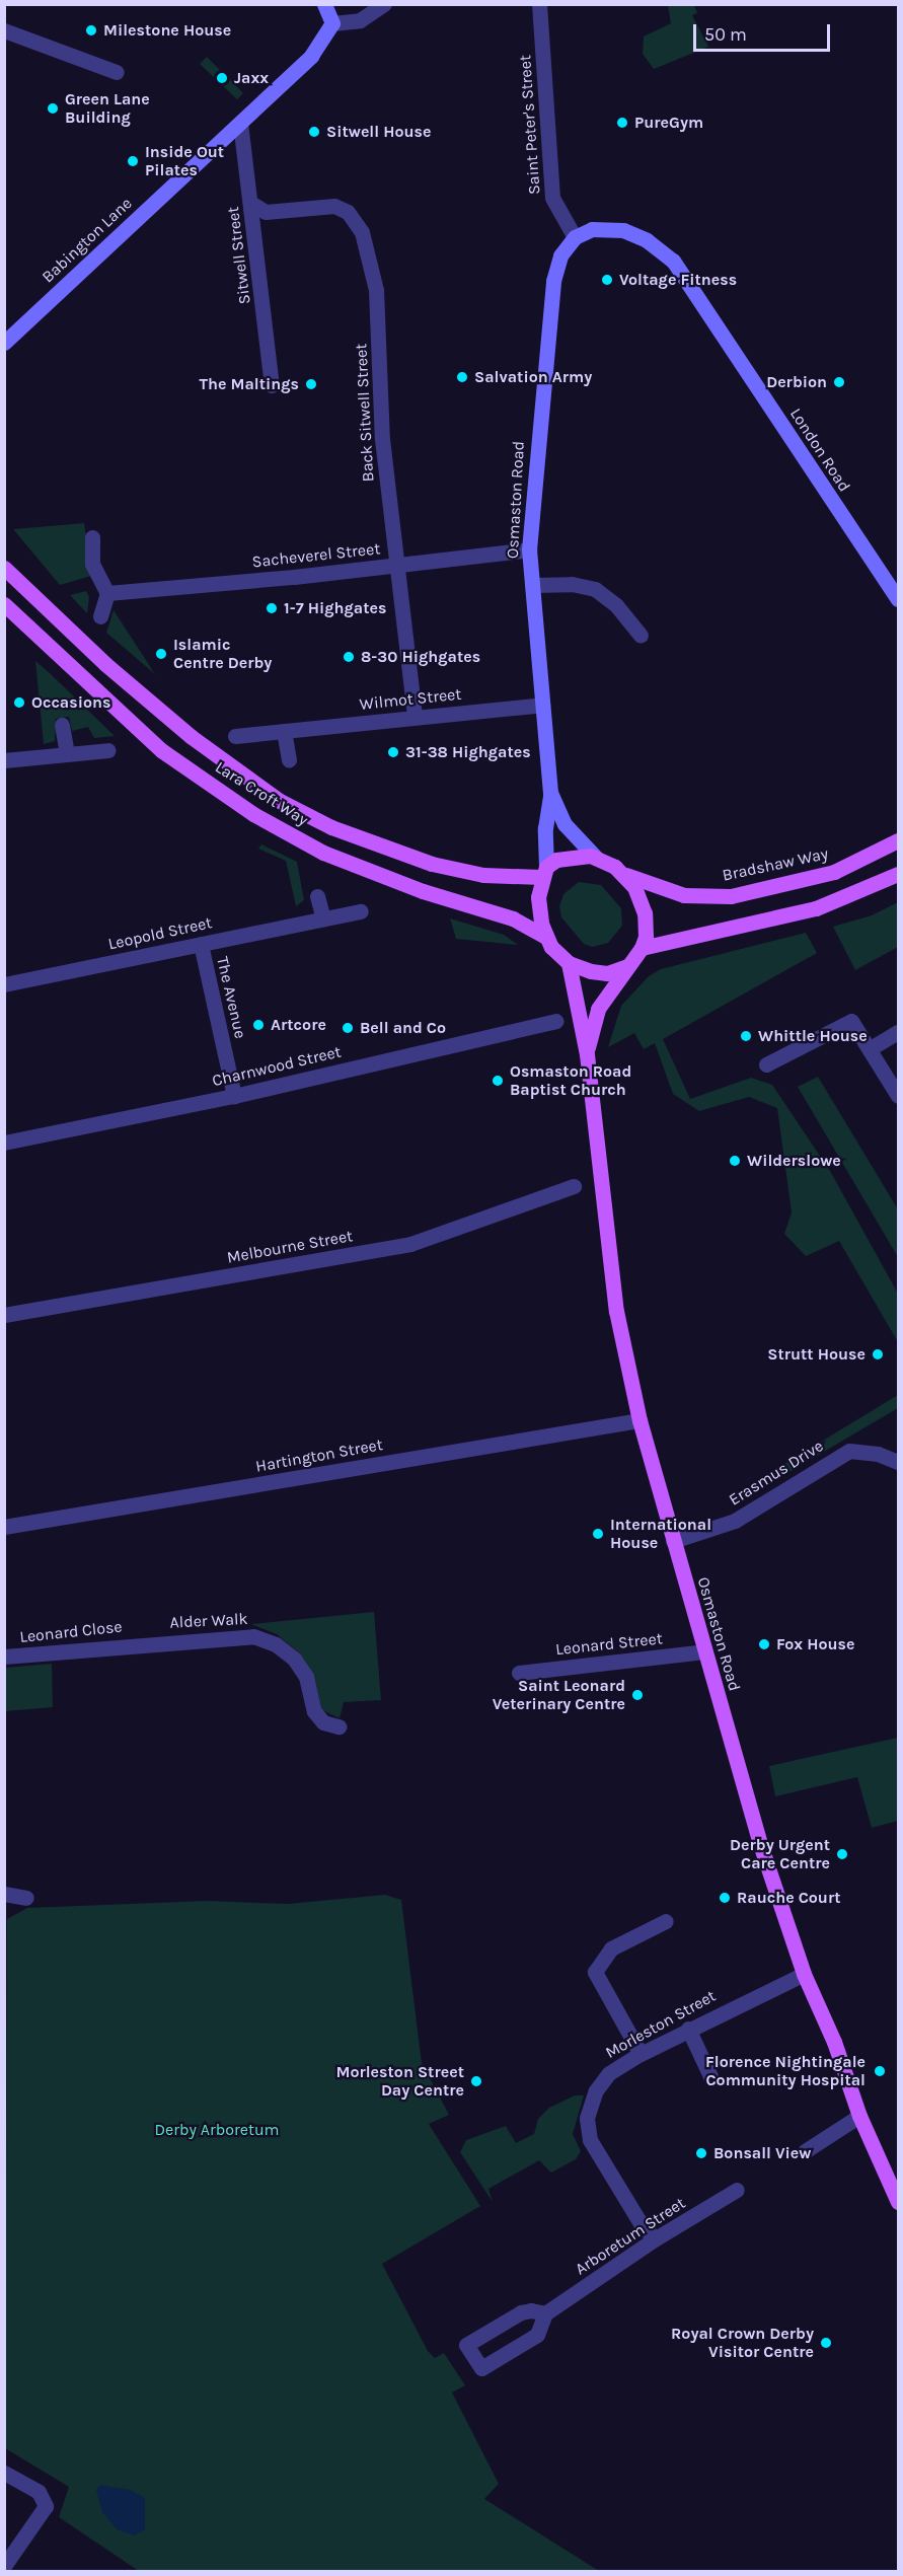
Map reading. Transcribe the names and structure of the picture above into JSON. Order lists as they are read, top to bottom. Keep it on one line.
{"streets":{"main road":["Osmaston Road","Lara Croft Way","Bradshaw Way"],"street":["Saint Peter's Street","Babington Lane","Sitwell Street","Back Sitwell Street","London Road","Sacheverel Street","Wilmot Street","Leopold Street","The Avenue","Charnwood Street","Melbourne Street","Hartington Street","Erasmus Drive","Alder Walk","Leonard Close","Leonard Street","Morleston Street","Arboretum Street"]},"crossings":[["Saint Peter's Street","London Road"],["Saint Peter's Street","Osmaston Road"],["Babington Lane","Sitwell Street"],["Sitwell Street","Back Sitwell Street"],["Back Sitwell Street","Sacheverel Street"],["Back Sitwell Street","Wilmot Street"],["London Road","Osmaston Road"],["Osmaston Road","Sacheverel Street"],["Osmaston Road","Wilmot Street"],["Osmaston Road","Lara Croft Way"],["Osmaston Road","Bradshaw Way"],["Osmaston Road","Hartington Street"],["Osmaston Road","Erasmus Drive"],["Osmaston Road","Leonard Street"],["Osmaston Road","Morleston Street"],["Lara Croft Way","Bradshaw Way"],["Leopold Street","The Avenue"],["The Avenue","Charnwood Street"],["Alder Walk","Leonard Close"],["Morleston Street","Arboretum Street"]],"parks":["Derby Arboretum"],"places":["Milestone House","Jaxx","Green Lane Building","PureGym","Sitwell House","Inside Out Pilates","Voltage Fitness","Salvation Army","Derbion","The Maltings","1-7 Highgates","Islamic Centre Derby","8-30 Highgates","Occasions","31-38 Highgates","Artcore","Bell and Co","Whittle House","Osmaston Road Baptist Church","Wilderslowe","Strutt House","International House","Fox House","Saint Leonard Veterinary Centre","Derby Urgent Care Centre","Rauche Court","Florence Nightingale Community Hospital","Morleston Street Day Centre","Bonsall View","Royal Crown Derby Visitor Centre"],"scale_bar":"50 m"}
